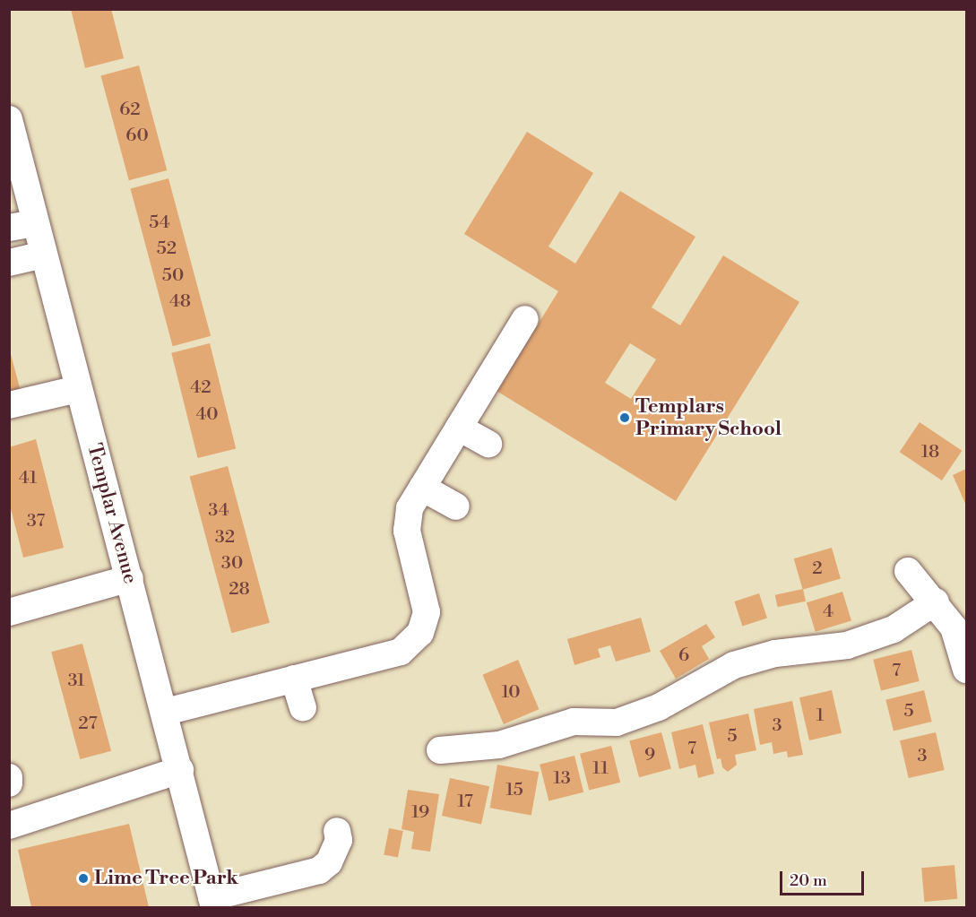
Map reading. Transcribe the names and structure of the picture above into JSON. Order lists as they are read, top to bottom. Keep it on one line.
{"streets":{"street":["Templar Avenue"]},"places":["Templars Primary School","Lime Tree Park"],"house_numbers":["62","60","54","52","50","48","42","40","18","41","34","37","32","30","2","28","4","6","7","31","10","5","1","27","3","5","7","9","3","11","13","15","17","19"],"scale_bar":"20 m"}
